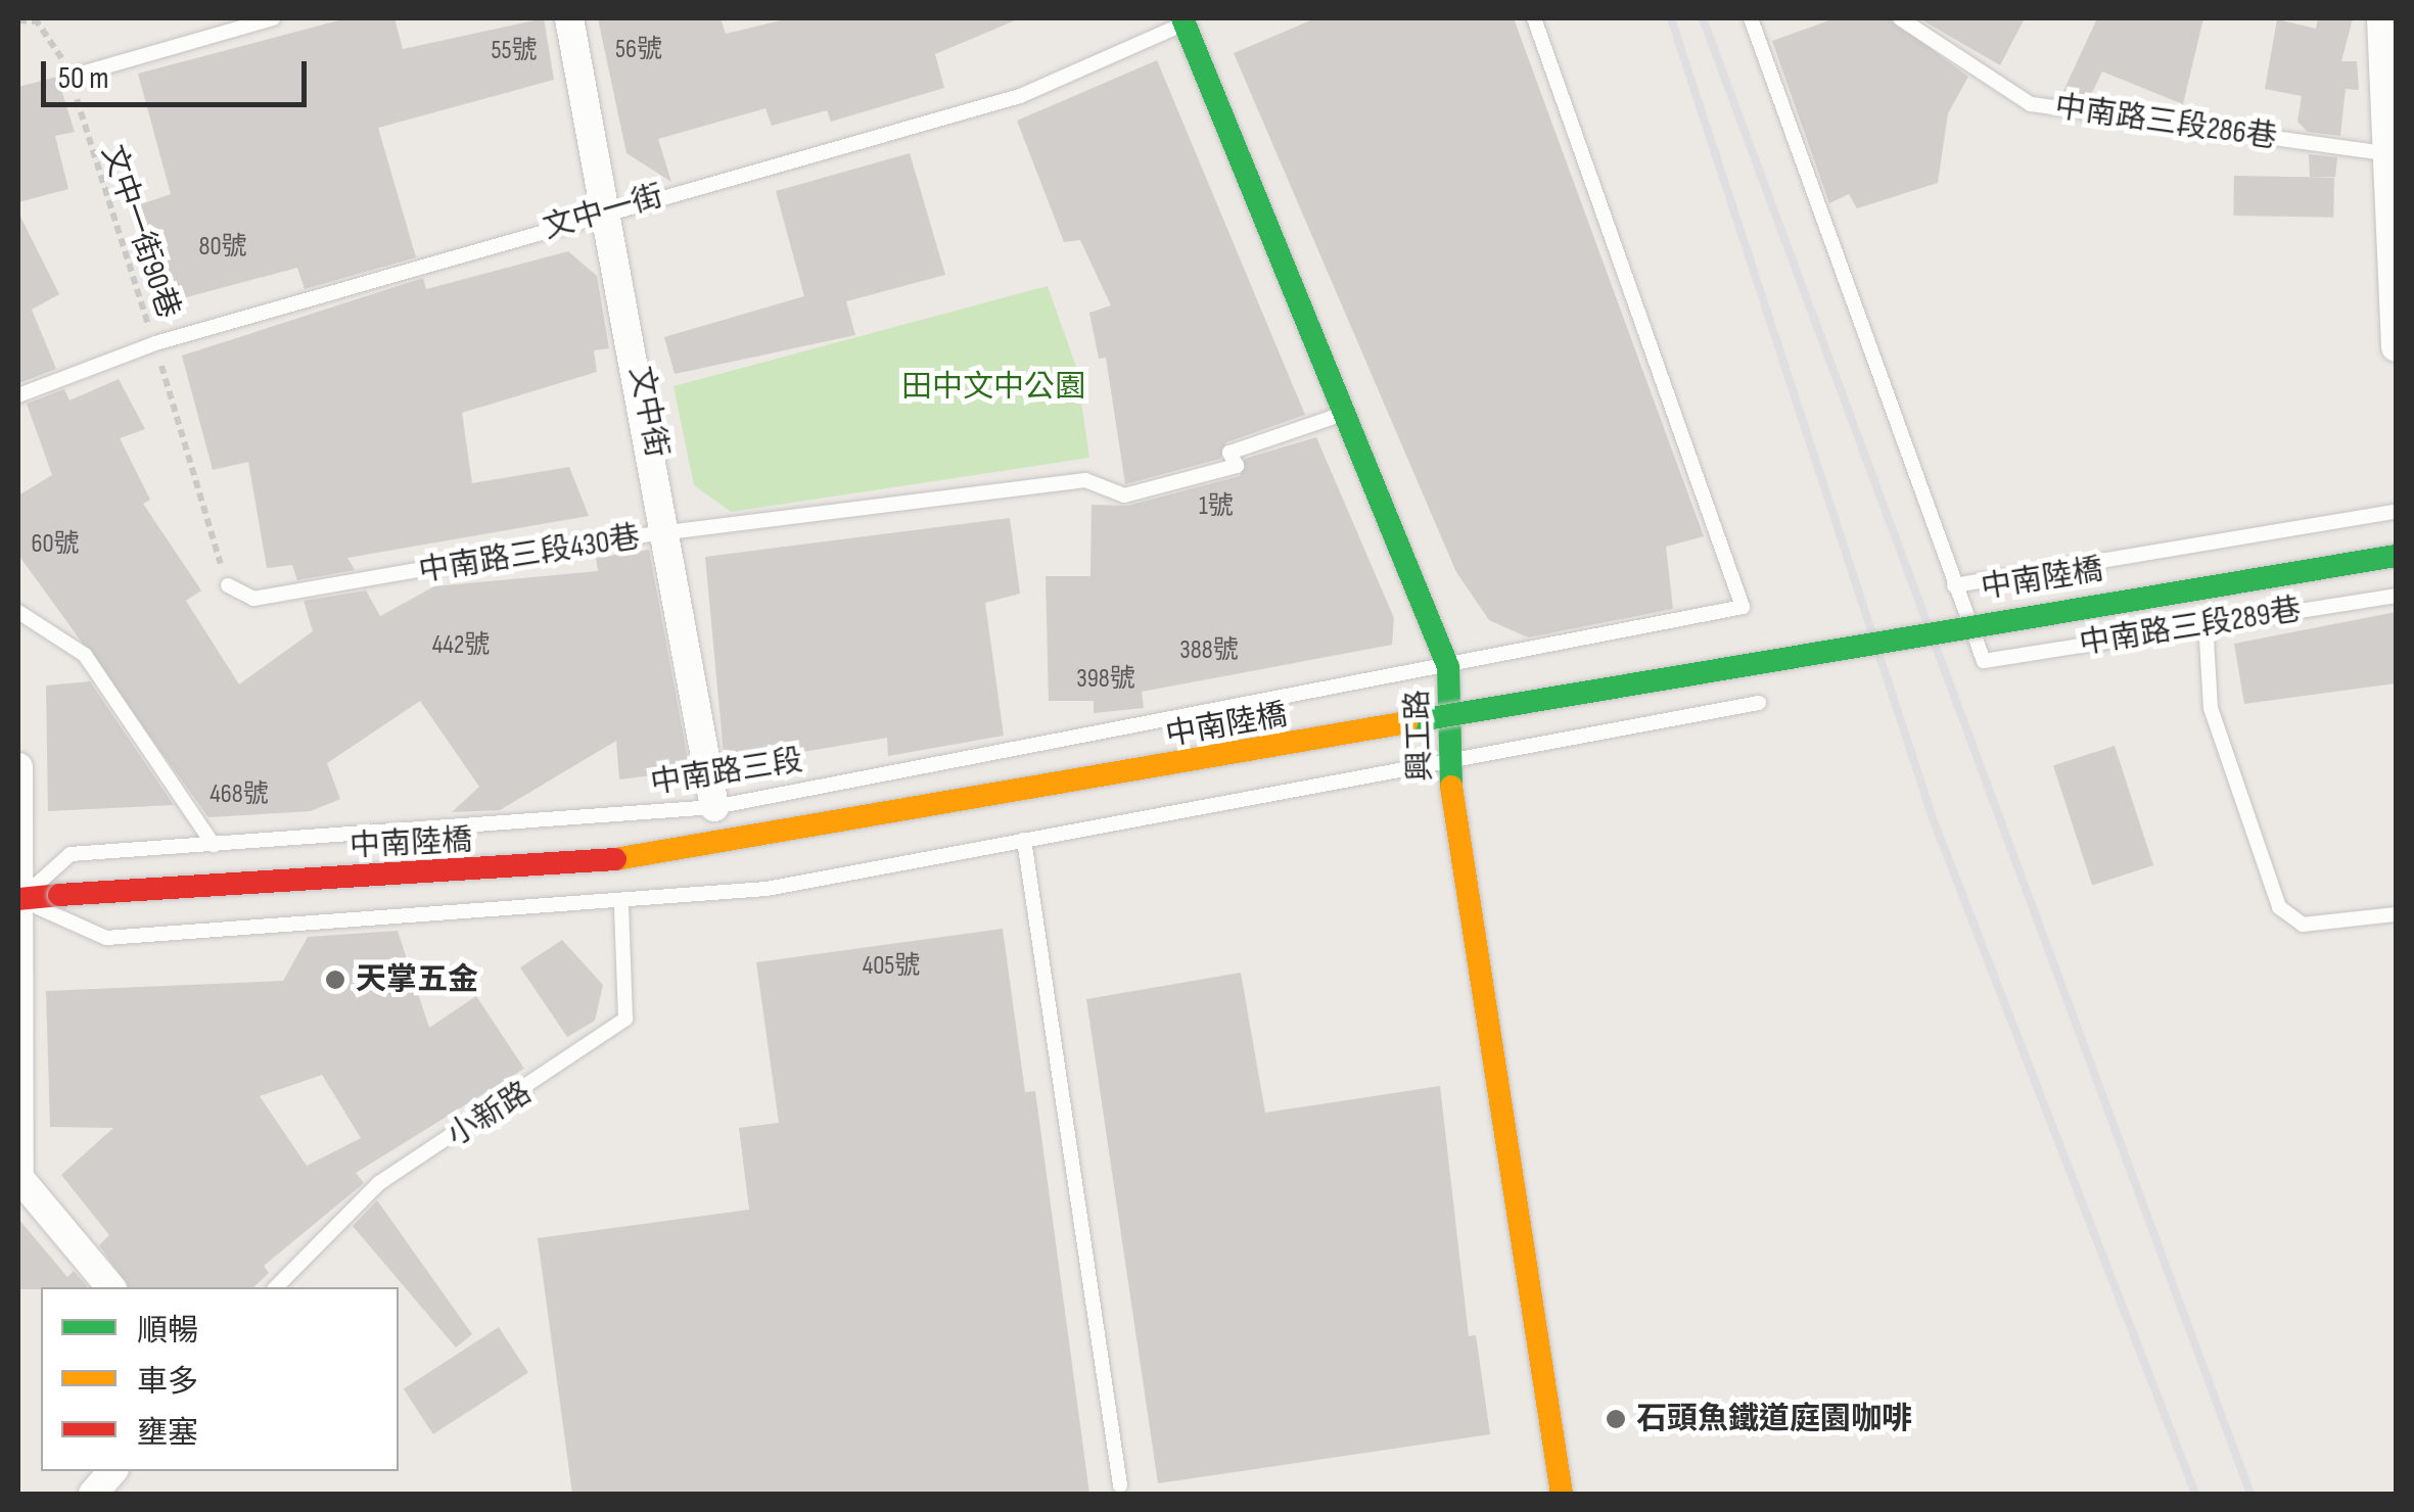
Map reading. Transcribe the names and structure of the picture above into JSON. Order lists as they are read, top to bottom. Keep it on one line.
{"streets":{"main road":["中南陸橋","興工路"],"street":["文中街"],"lane":["中南路三段286巷","文中一街","中南路三段430巷","中南路三段289巷","中南路三段","小新路"],"path":["文中一街90巷"]},"crossings":[["文中一街","文中一街90巷"],["文中一街","文中街"],["文中一街","興工路"],["文中街","中南路三段430巷"],["文中街","中南路三段"],["中南路三段430巷","興工路"],["中南陸橋","中南路三段"],["興工路","中南路三段"]],"parks":["田中文中公園"],"places":["天掌五金","石頭魚鐵道庭園咖啡"],"house_numbers":["56號","55號","80號","1號","60號","442號","388號","398號","468號","405號"],"legend":["順暢","車多","壅塞"],"scale_bar":"50 m"}
